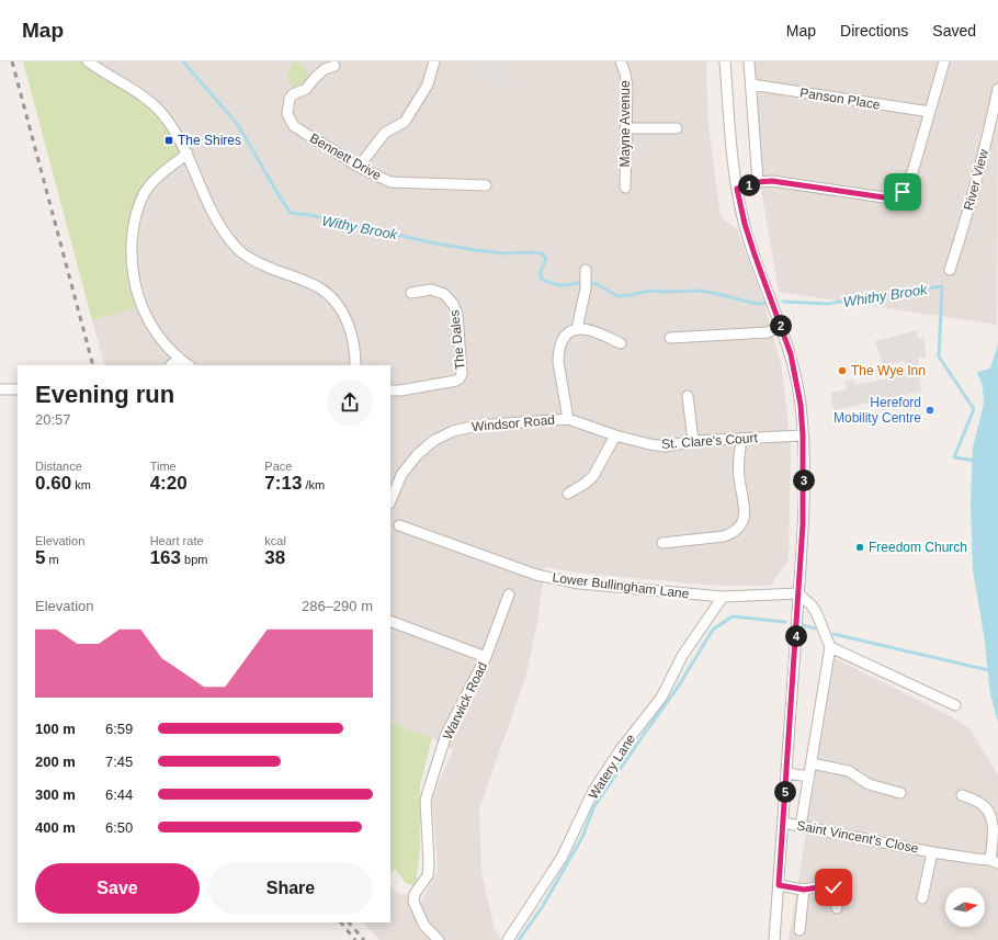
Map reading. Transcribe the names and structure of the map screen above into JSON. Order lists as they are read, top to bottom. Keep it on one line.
{"streets":{"street":["Panson Place","Mayne Avenue","Bennett Drive","River View","The Dales","Windsor Road","St. Clare's Court","Lower Bullingham Lane","Warwick Road","Watery Lane","Saint Vincent's Close"]},"crossings":[["Windsor Road","St. Clare's Court"],["Lower Bullingham Lane","Watery Lane"]],"water":["Withy Brook","Whithy Brook"],"places":{"transit":["The Shires"],"other":["The Wye Inn","Hereford Mobility Centre","Freedom Church"]},"north":"right","page":{"header":"Map","nav":["Map","Directions","Saved"],"pins":["1","2","3","4","5"],"heading":["Evening run","20:57"],"stats":[["Distance","0.60 km"],["Time","4:20"],["Pace","7:13 /km"],["Elevation","5 m"],["Heart rate","163 bpm"],["kcal","38"]],"chart":["Elevation","286–290 m"],"list":[{"name":"100 m","note":"6:59"},{"name":"200 m","note":"7:45"},{"name":"300 m","note":"6:44"},{"name":"400 m","note":"6:50"}],"buttons":["Save","Share"]}}
